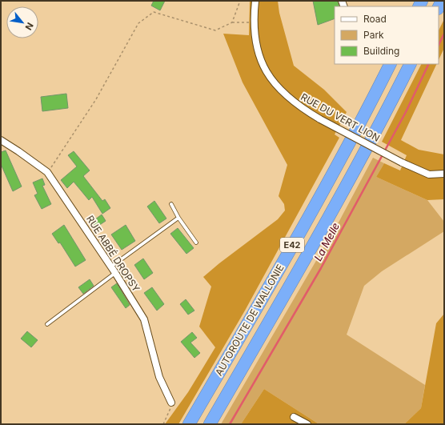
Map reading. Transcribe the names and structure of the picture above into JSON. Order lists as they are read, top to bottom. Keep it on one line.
{"streets":{"highway":["E42","AUTOROUTE DE WALLONIE"],"street":["RUE DU VERT LION","RUE ABBÉ DROPSY"]},"water":["La Melle"],"legend":["Road","Park","Building"],"north":"bottom right"}
